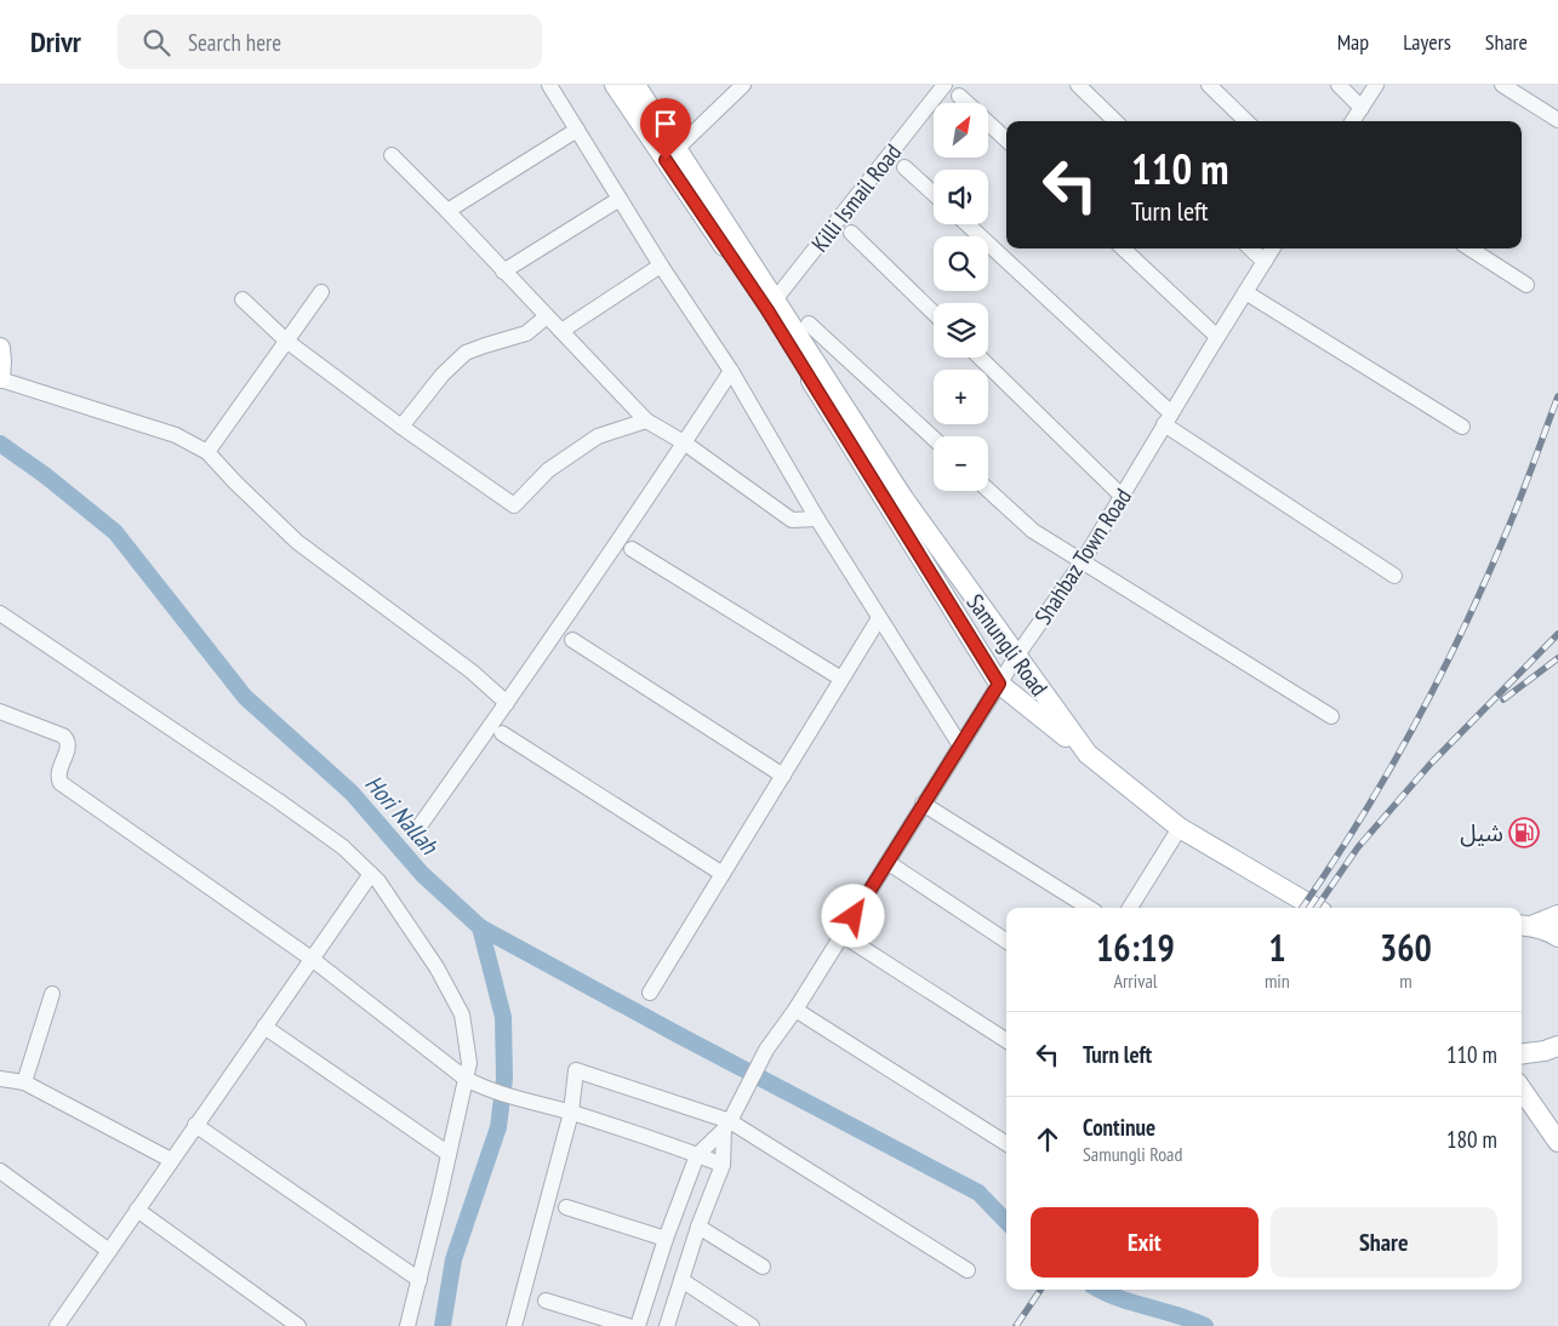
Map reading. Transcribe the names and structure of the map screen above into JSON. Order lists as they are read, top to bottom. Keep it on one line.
{"streets":{"main road":["Samungli Road"],"street":["Killi Ismail Road","Shahbaz Town Road"]},"crossings":[["Killi Ismail Road","Samungli Road"],["Shahbaz Town Road","Samungli Road"]],"water":["Hori Nallah"],"places":{"fuel station":["شیل"]},"north":"top right","page":{"header":"Drivr","search":"Search here","nav":["Map","Layers","Share"],"map_buttons":["+","−"],"turn":["110 m","Turn left"],"eta":["16:19","Arrival","1","min","360","m"],"list":[{"name":"Turn left","value":"110 m"},{"name":"Continue","note":"Samungli Road","value":"180 m"}],"buttons":["Exit","Share"]}}
